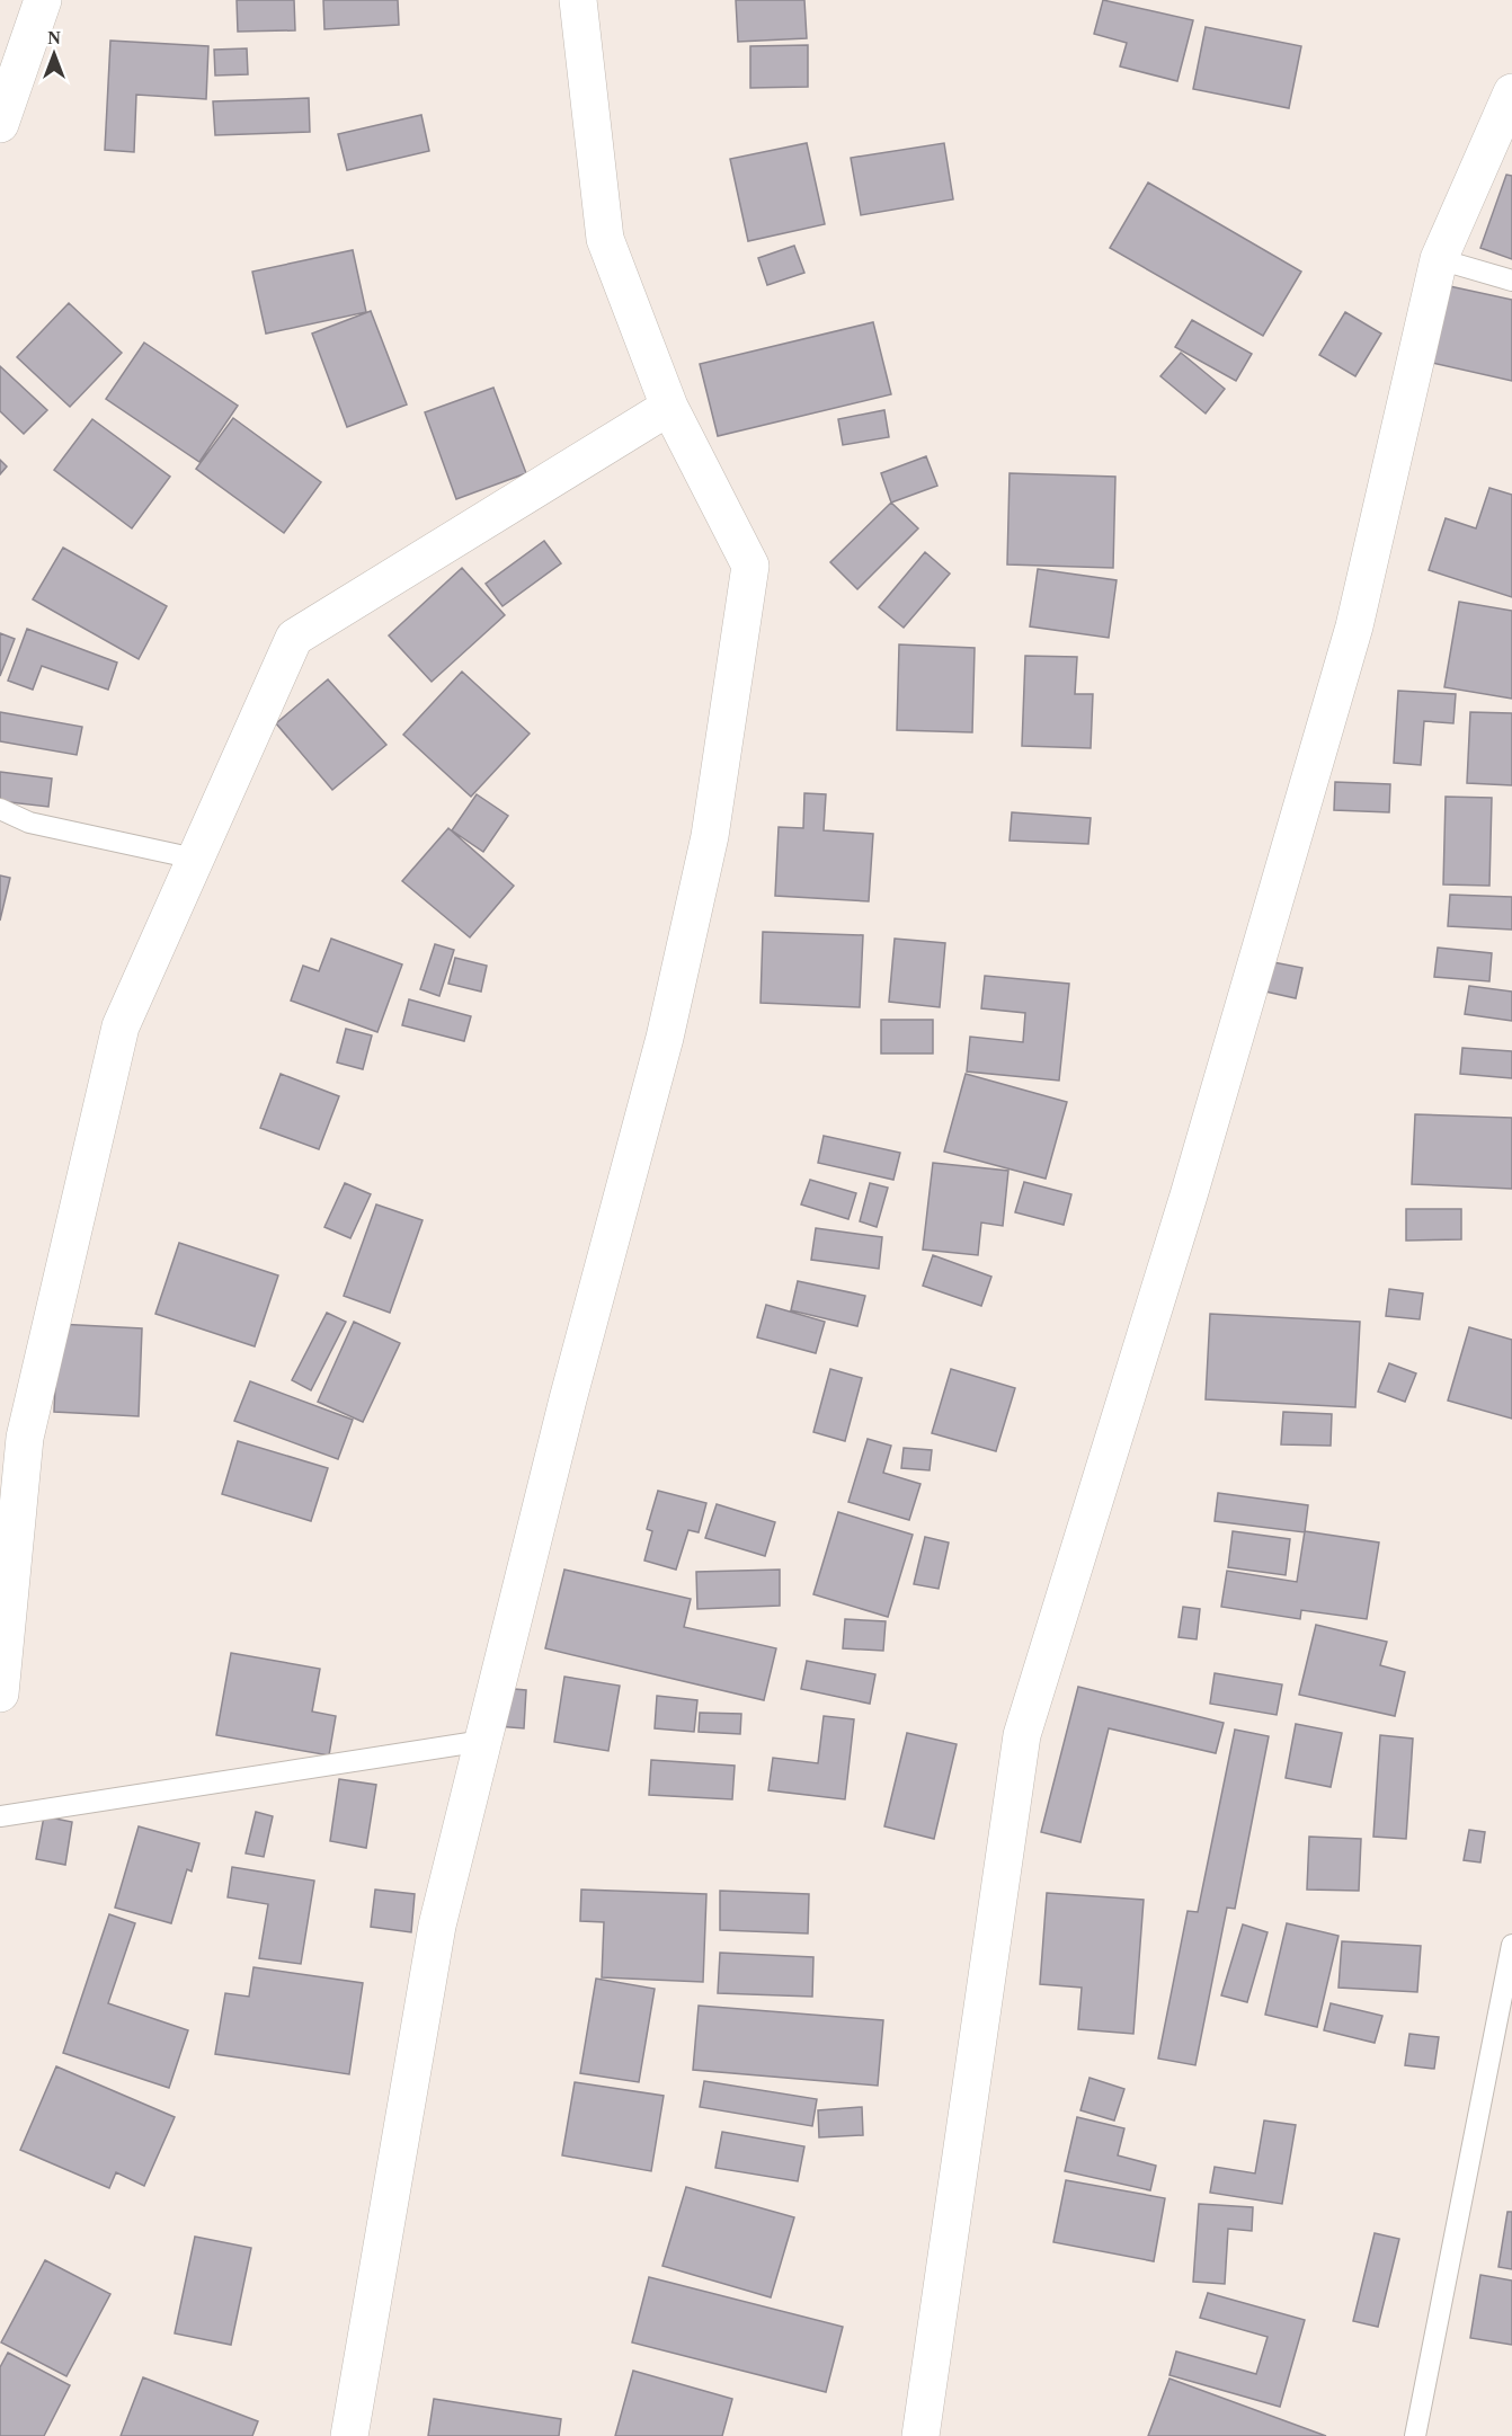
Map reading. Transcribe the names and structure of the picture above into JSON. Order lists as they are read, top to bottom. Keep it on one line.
{"north":"top"}
